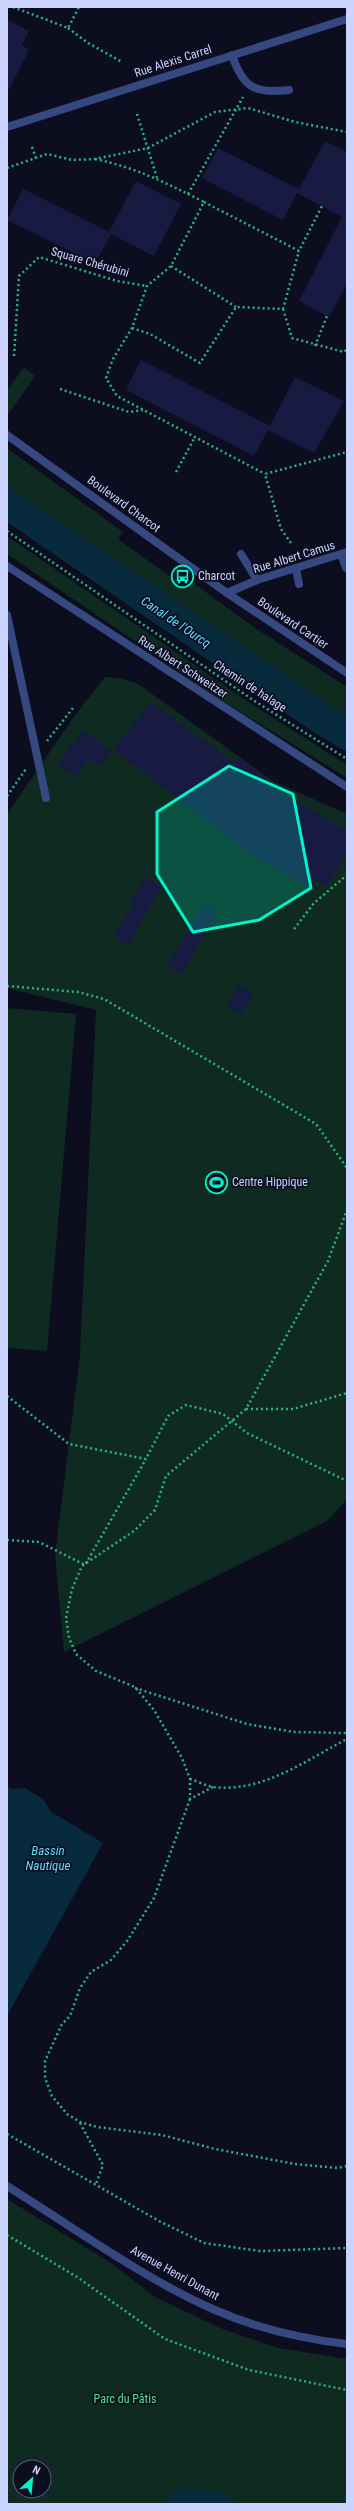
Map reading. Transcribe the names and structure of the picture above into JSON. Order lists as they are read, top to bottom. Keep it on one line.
{"streets":{"street":["Rue Alexis Carrel","Boulevard Charcot","Rue Albert Camus","Boulevard Cartier","Rue Albert Schweitzer","Avenue Henri Dunant"],"path":["Square Chérubini","Chemin de halage"]},"crossings":[["Boulevard Charcot","Rue Albert Camus"],["Boulevard Charcot","Boulevard Cartier"],["Rue Albert Camus","Boulevard Cartier"]],"water":["Canal de l'Ourcq","Bassin Nautique"],"parks":["Parc du Pâtis"],"places":{"bus stop":["Charcot"],"sports":["Centre Hippique"]},"north":"top right"}
